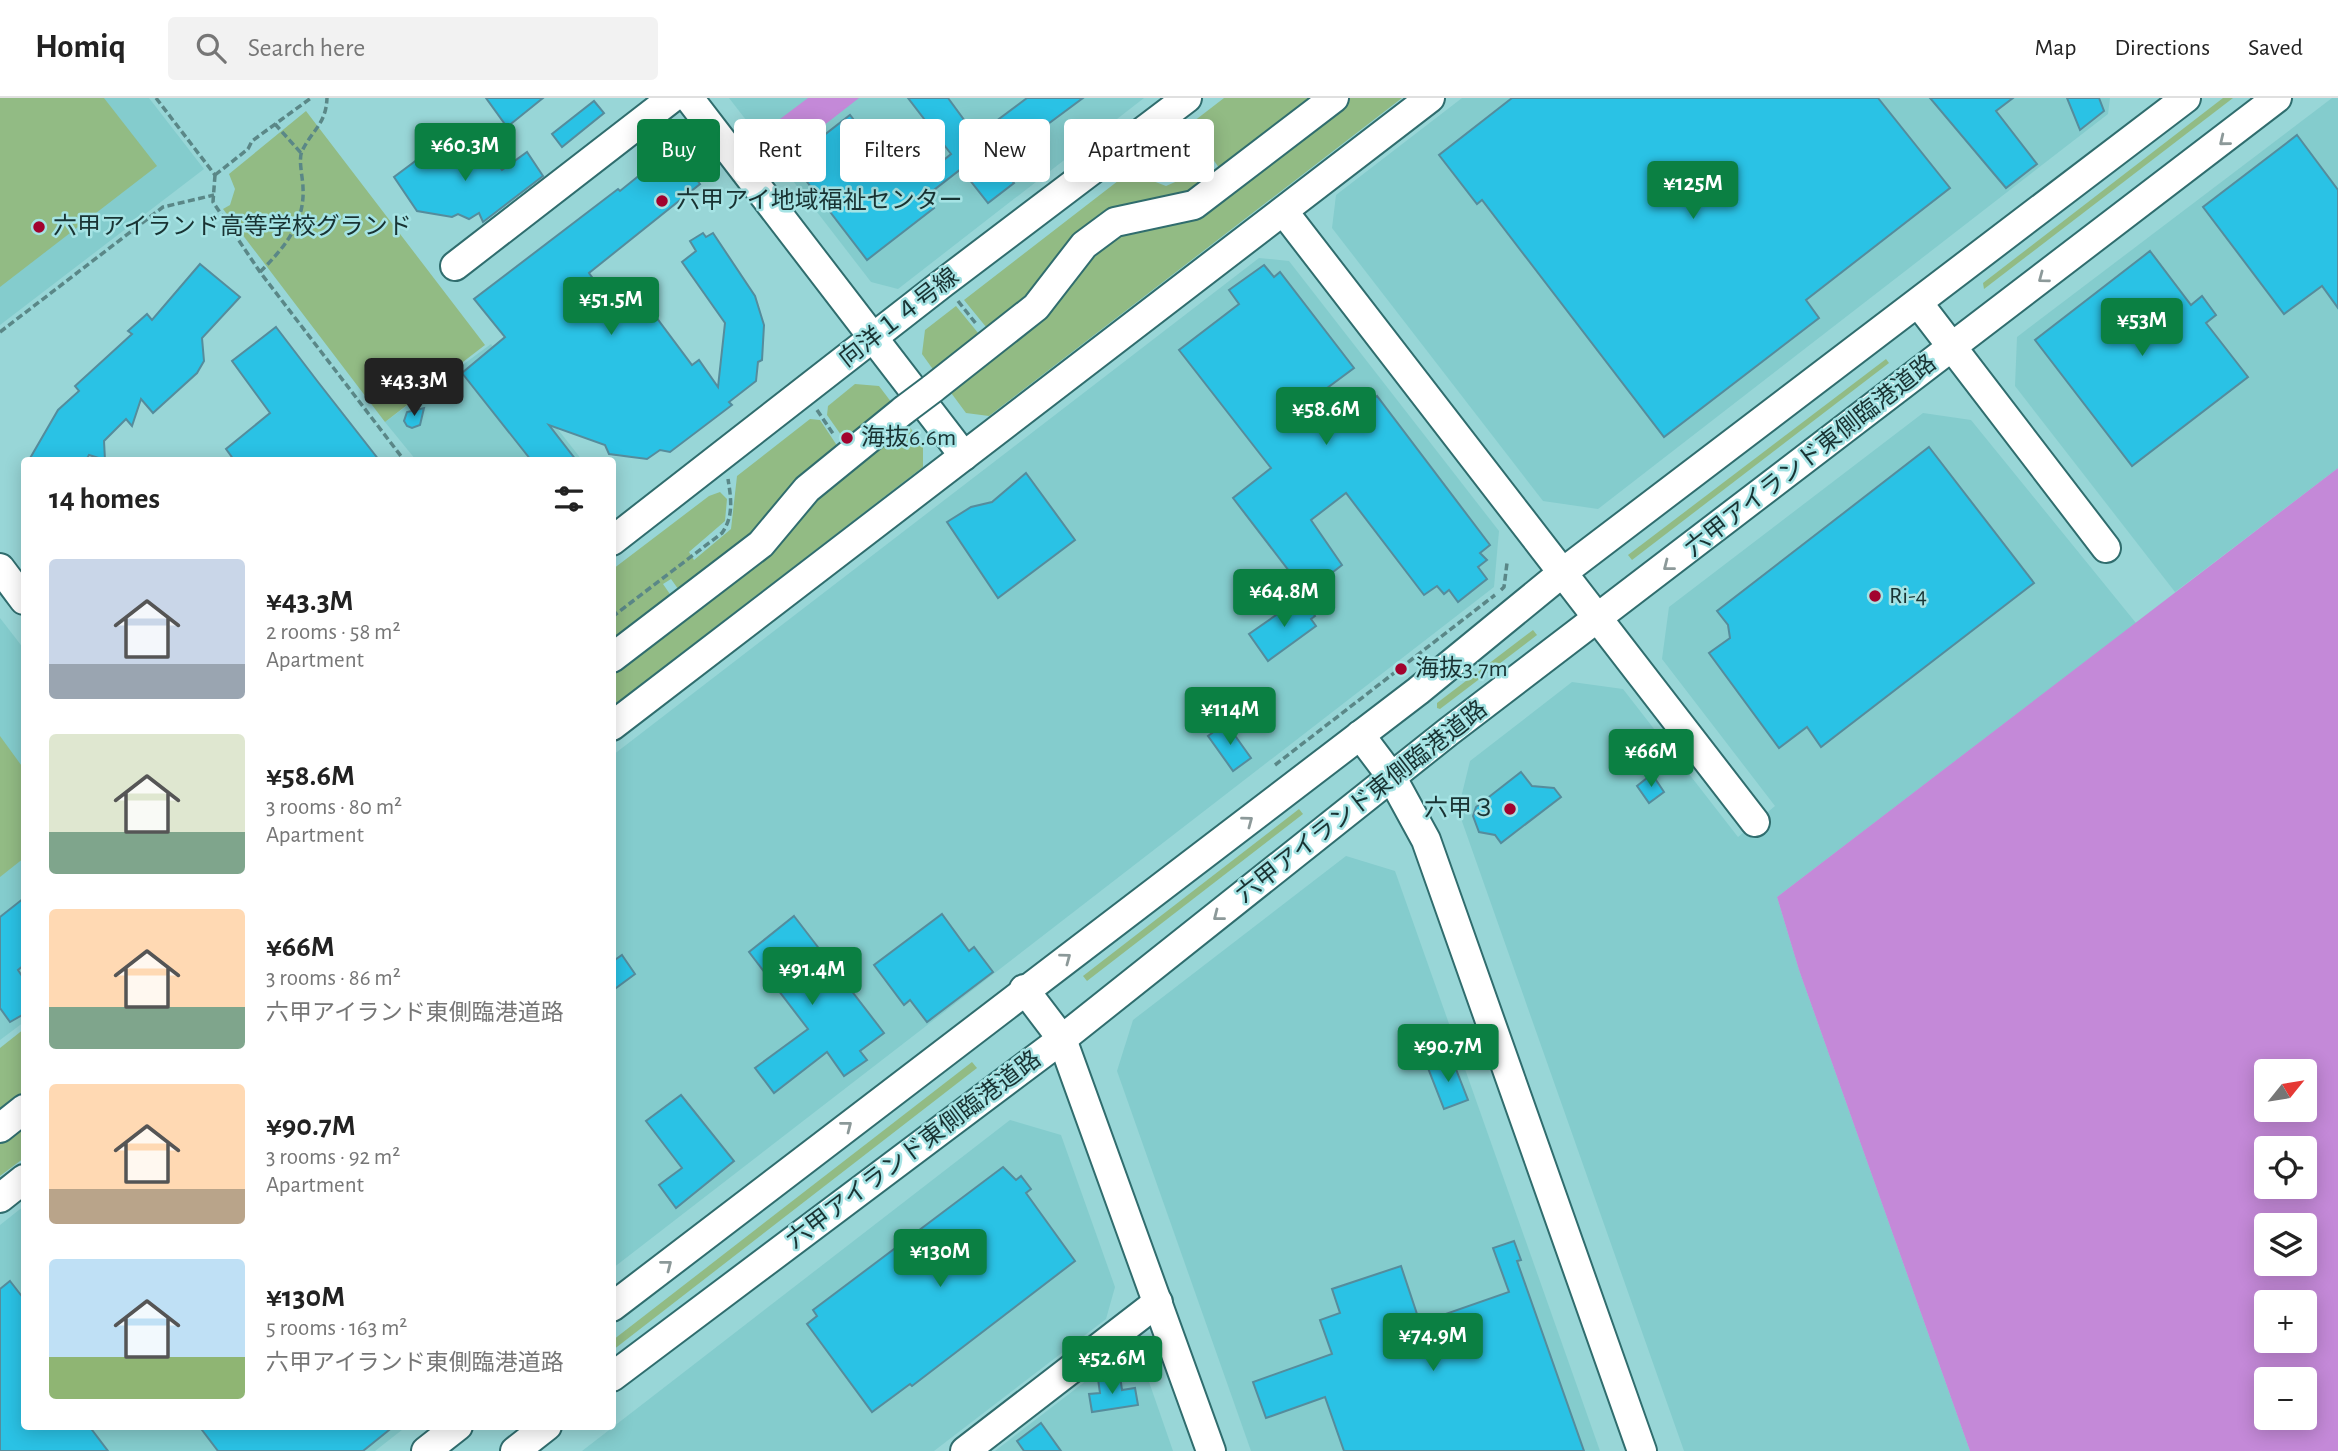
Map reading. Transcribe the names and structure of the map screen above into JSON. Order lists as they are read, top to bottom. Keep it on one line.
{"streets":{"street":["向洋１４号線","六甲アイランド東側臨港道路"]},"places":["六甲アイ地域福祉センター","六甲アイランド高等学校グランド","海抜6.6m","Ri-4","海抜3.7m","六甲３"],"north":"top right","page":{"header":"Homiq","search":"Search here","nav":["Map","Directions","Saved"],"chip":["Buy","Rent","Filters","New","Apartment"],"price":["¥60.3M","¥125M","¥51.5M","¥53M","¥43.3M","¥58.6M","¥64.8M","¥114M","¥66M","¥91.4M","¥90.7M","¥130M","¥74.9M","¥52.6M"],"heading":"14 homes","list":[{"name":"¥43.3M","note":"2 rooms · 58 m² · Apartment"},{"name":"¥58.6M","note":"3 rooms · 80 m² · Apartment"},{"name":"¥66M","note":"3 rooms · 86 m² · 六甲アイランド東側臨港道路"},{"name":"¥90.7M","note":"3 rooms · 92 m² · Apartment"},{"name":"¥130M","note":"5 rooms · 163 m² · 六甲アイランド東側臨港道路"}],"map_buttons":["+","−"]}}
